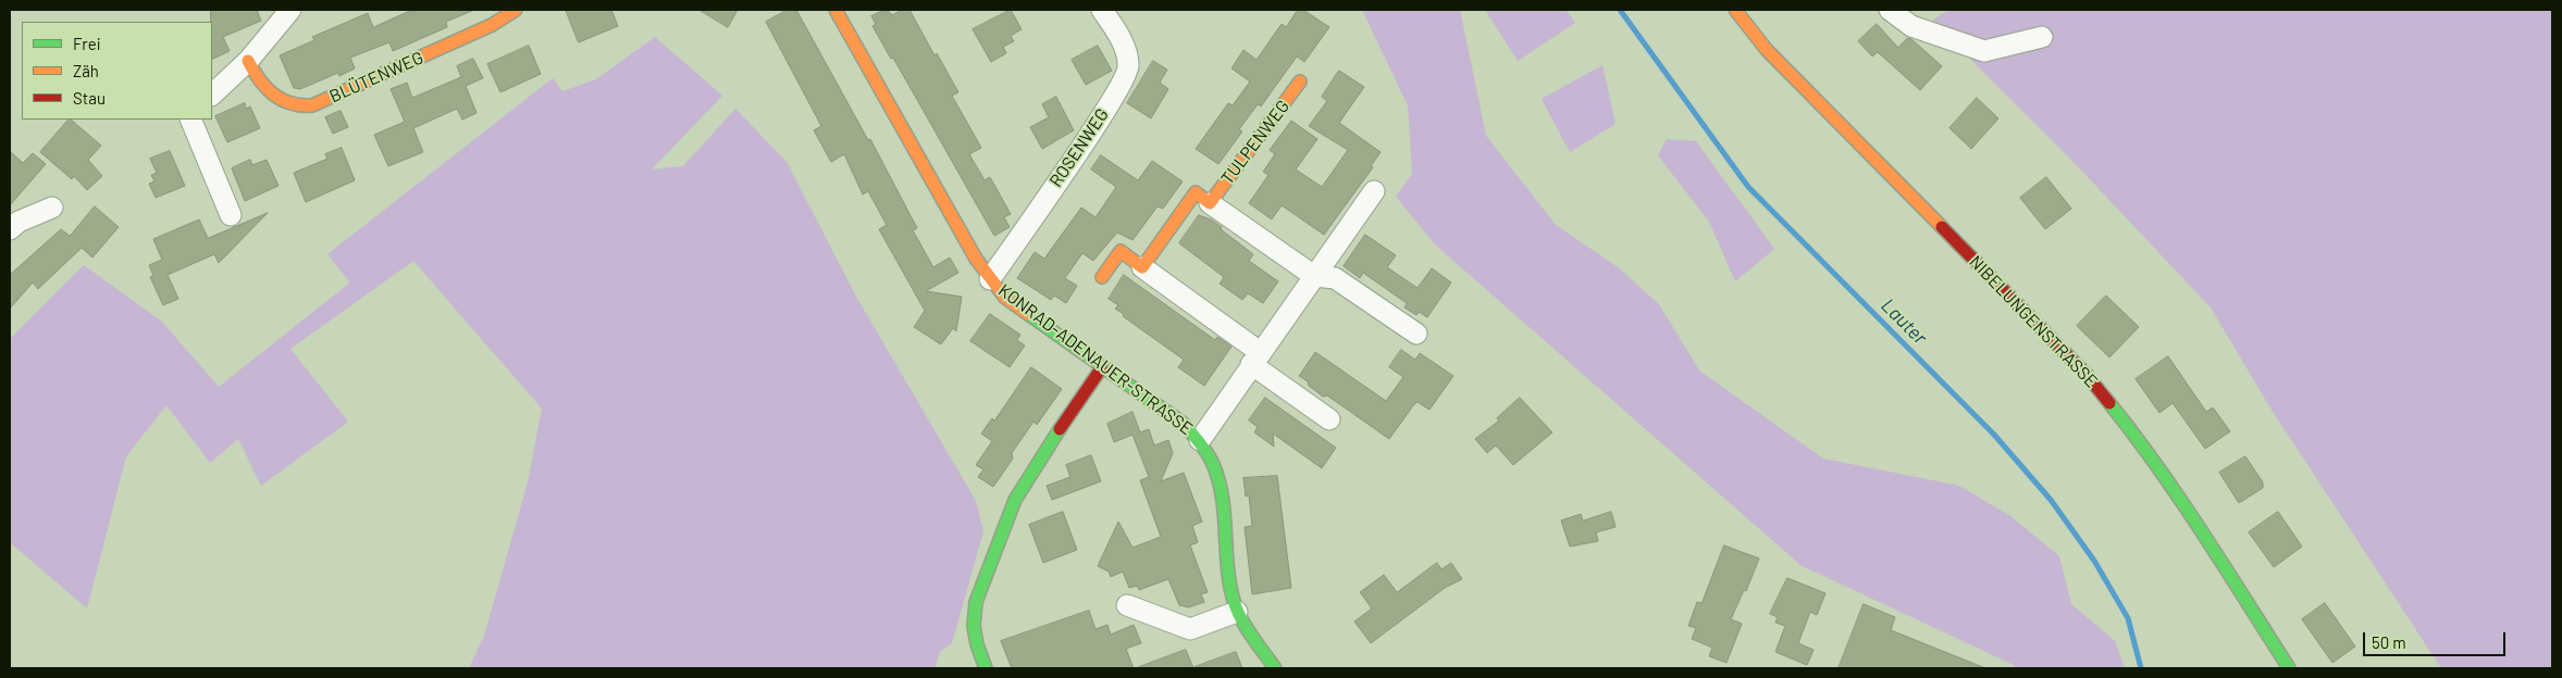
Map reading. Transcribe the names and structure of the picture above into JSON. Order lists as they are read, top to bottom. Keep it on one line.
{"streets":{"street":["BLÜTENWEG","TULPENWEG","ROSENWEG","NIBELUNGENSTRASSE","KONRAD-ADENAUER-STRASSE"]},"crossings":[["ROSENWEG","KONRAD-ADENAUER-STRASSE"]],"water":["Lauter"],"legend":["Frei","Zäh","Stau"],"scale_bar":"50 m"}
